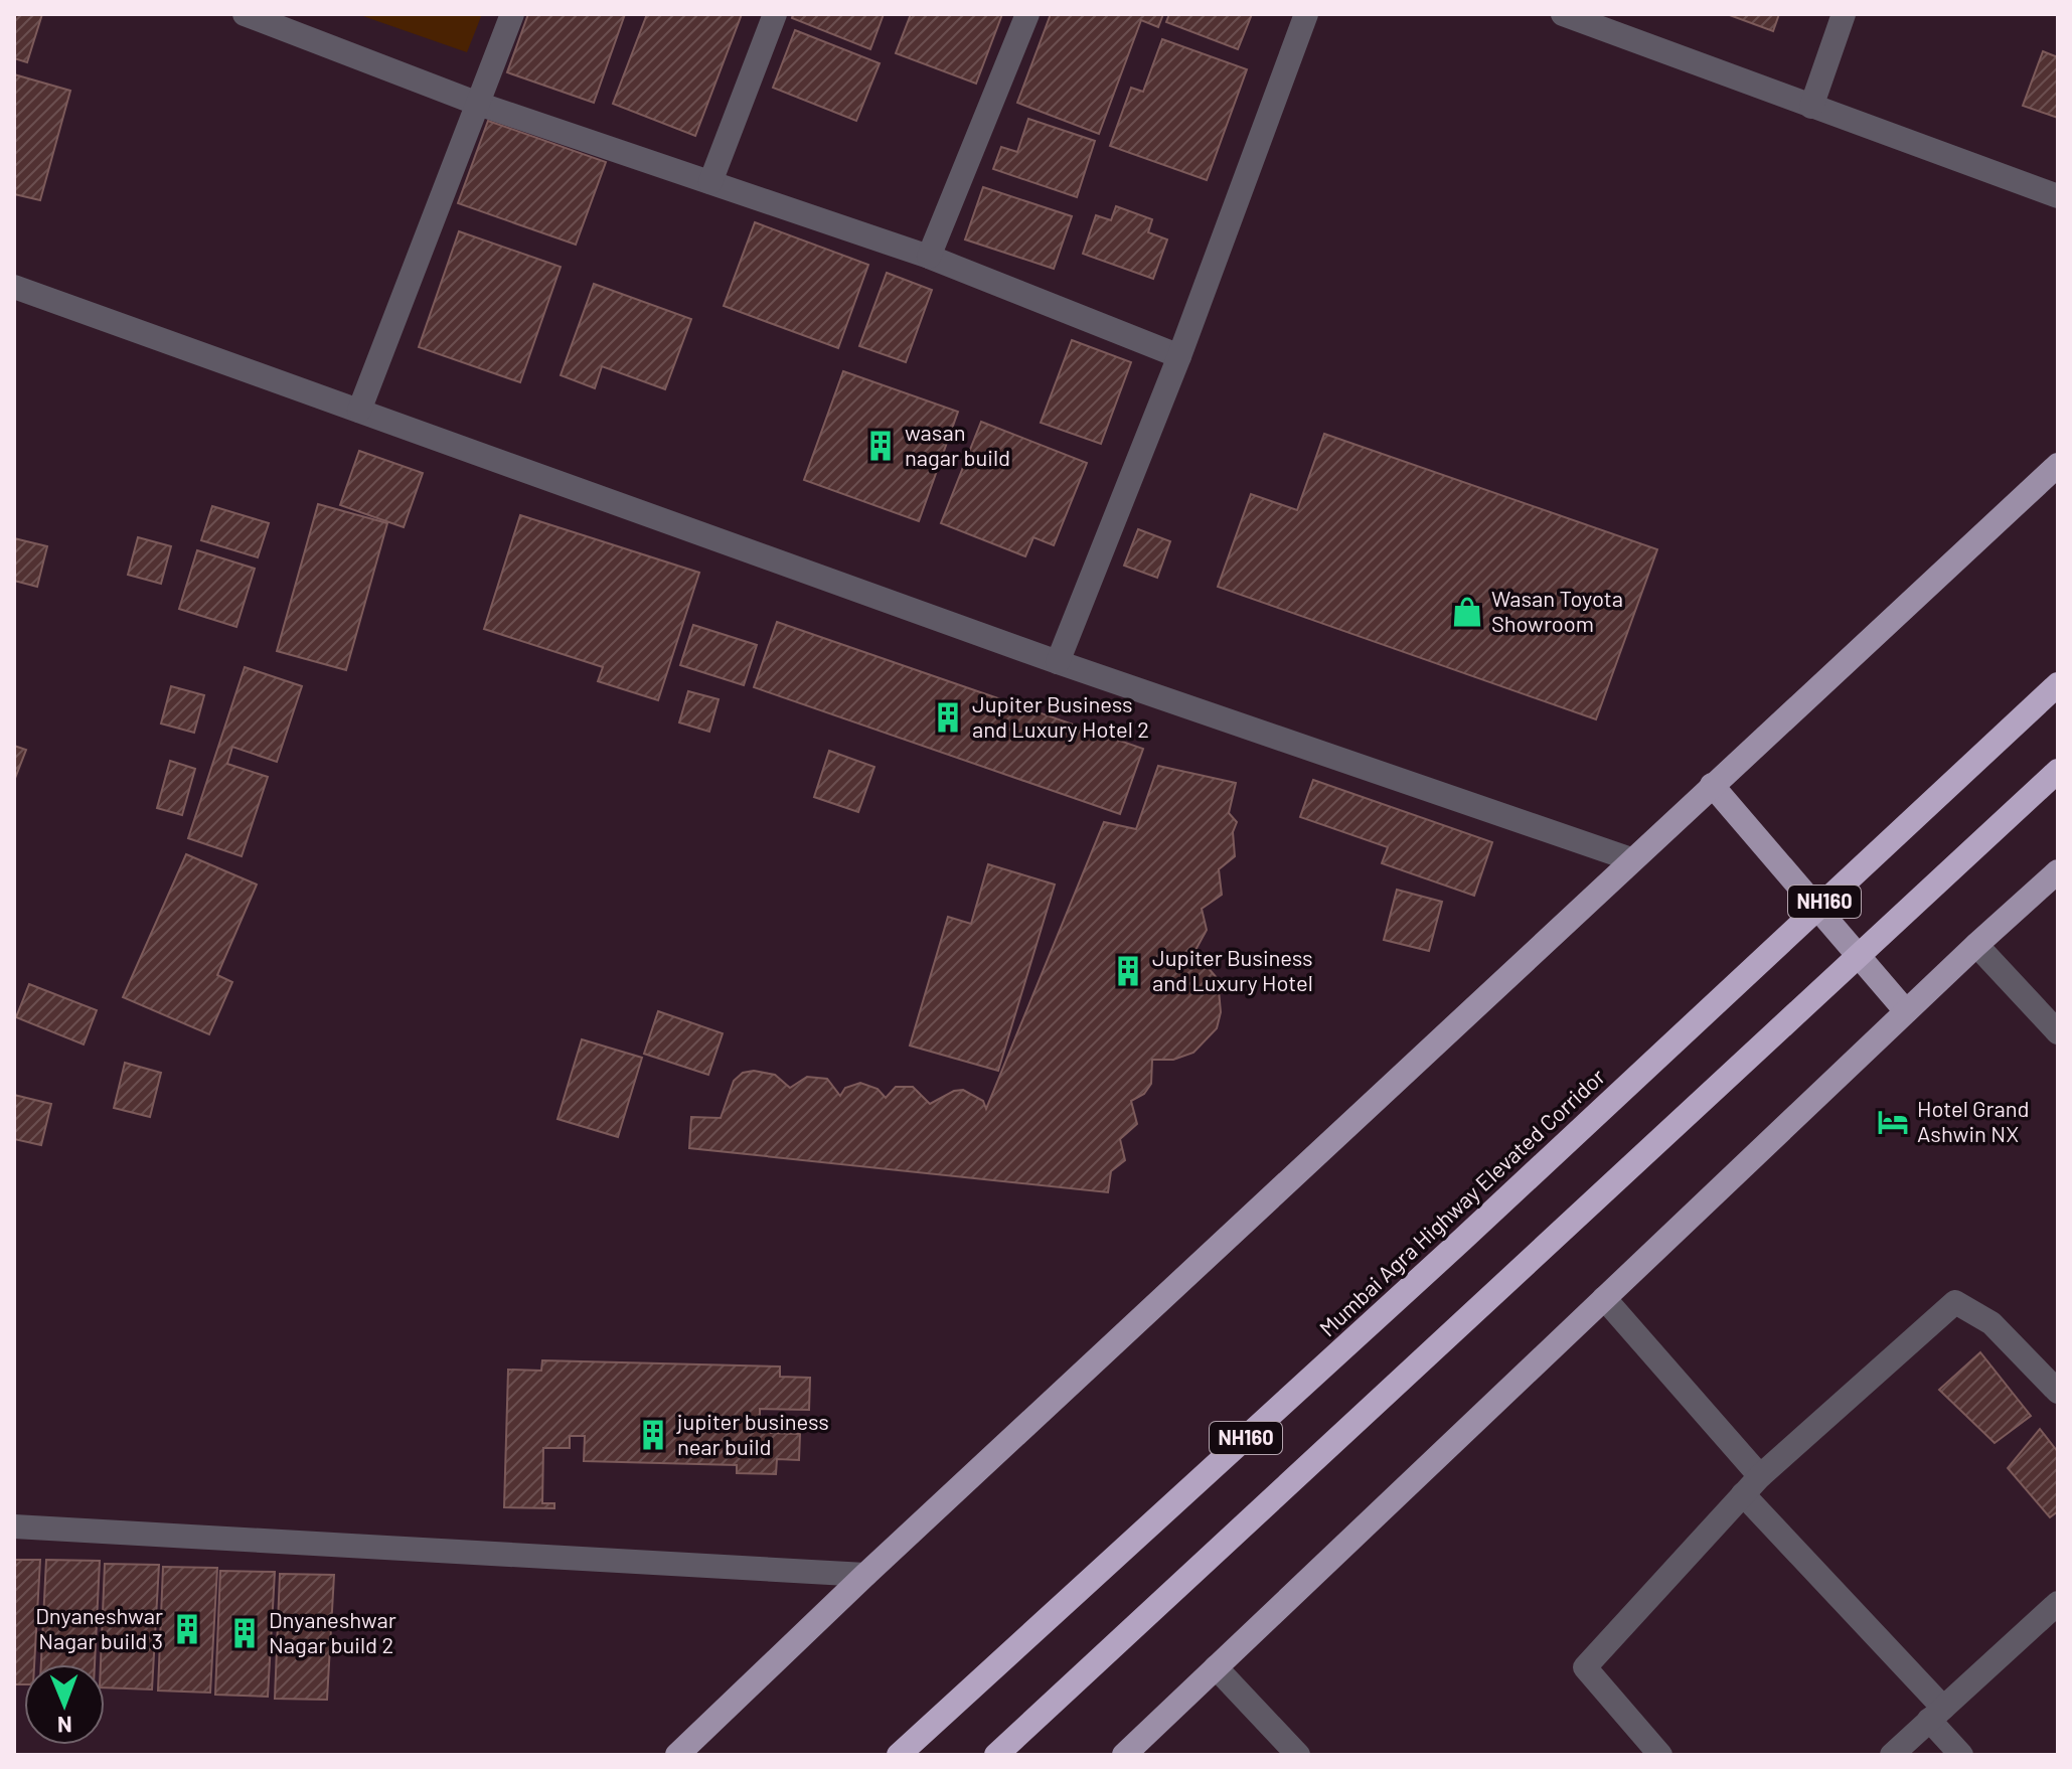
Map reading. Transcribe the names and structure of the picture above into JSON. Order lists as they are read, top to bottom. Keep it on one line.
{"streets":{"highway":["NH160","Mumbai Agra Highway Elevated Corridor"]},"places":{"building":["wasan nagar build","Jupiter Business and Luxury Hotel 2","Jupiter Business and Luxury Hotel","jupiter business near build","Dnyaneshwar Nagar build 3","Dnyaneshwar Nagar build 2"],"shop":["Wasan Toyota Showroom"],"hotel":["Hotel Grand Ashwin NX"]},"north":"bottom"}
